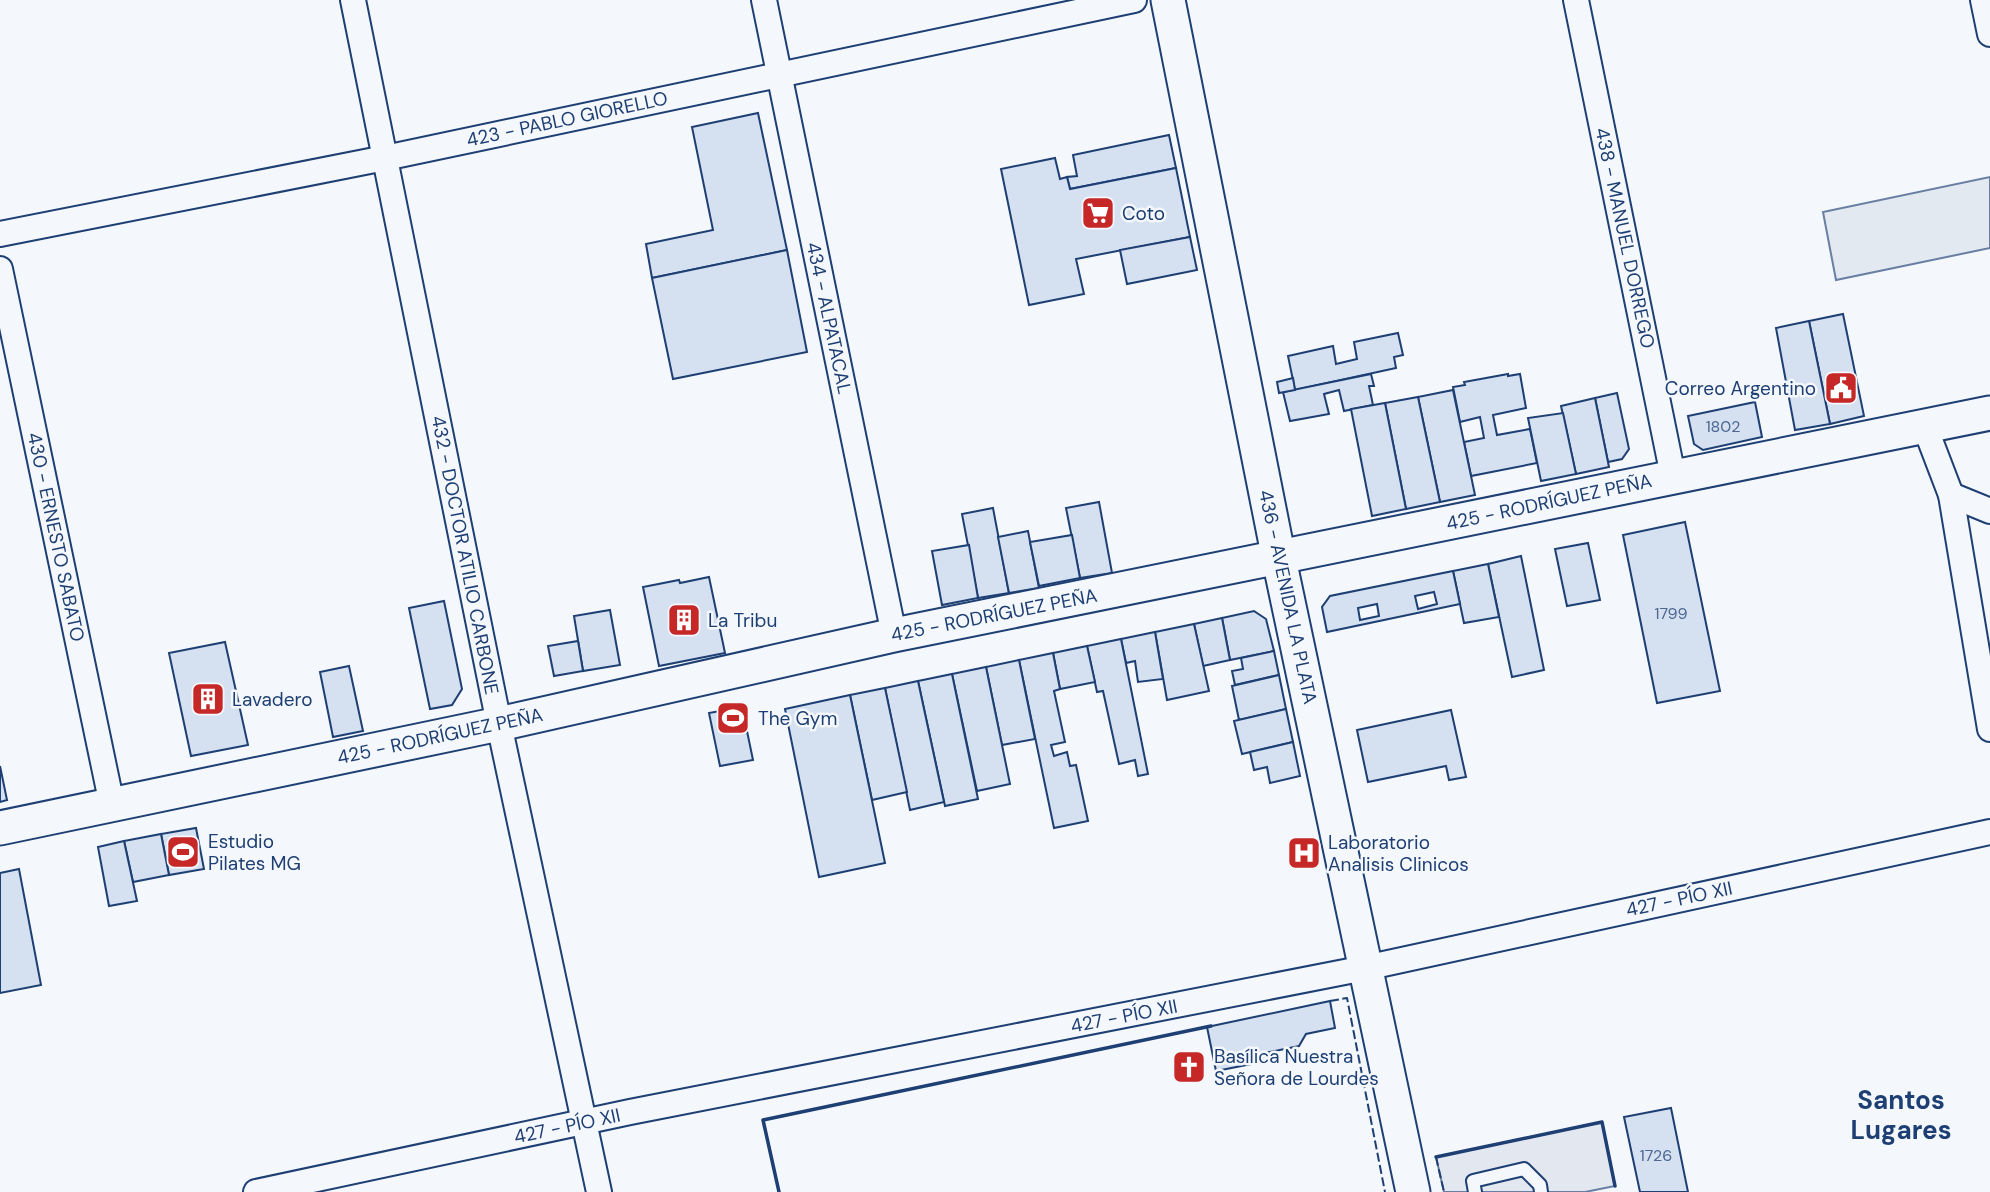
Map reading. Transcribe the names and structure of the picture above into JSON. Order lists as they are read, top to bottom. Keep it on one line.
{"streets":{"street":["423 - PABLO GIORELLO","438 - MANUEL DORREGO","434 - ALPATACAL","425 - RODRÍGUEZ PEÑA","430 - ERNESTO SABATO","432 - DOCTOR ATILIO CARBONE","436 - AVENIDA LA PLATA","427 - PÍO XII"]},"crossings":[["423 - PABLO GIORELLO","434 - ALPATACAL"],["423 - PABLO GIORELLO","432 - DOCTOR ATILIO CARBONE"],["438 - MANUEL DORREGO","425 - RODRÍGUEZ PEÑA"],["434 - ALPATACAL","425 - RODRÍGUEZ PEÑA"],["425 - RODRÍGUEZ PEÑA","430 - ERNESTO SABATO"],["425 - RODRÍGUEZ PEÑA","432 - DOCTOR ATILIO CARBONE"],["425 - RODRÍGUEZ PEÑA","436 - AVENIDA LA PLATA"],["432 - DOCTOR ATILIO CARBONE","427 - PÍO XII"],["436 - AVENIDA LA PLATA","427 - PÍO XII"]],"districts":["Santos Lugares"],"places":{"supermarket":["Coto"],"public building":["Correo Argentino"],"building":["La Tribu","Lavadero"],"sports":["The Gym","Estudio Pilates MG"],"hospital":["Laboratorio Analisis Clinicos"],"church":["Basílica Nuestra Señora de Lourdes"]},"house_numbers":["1802","1799","1726"]}
